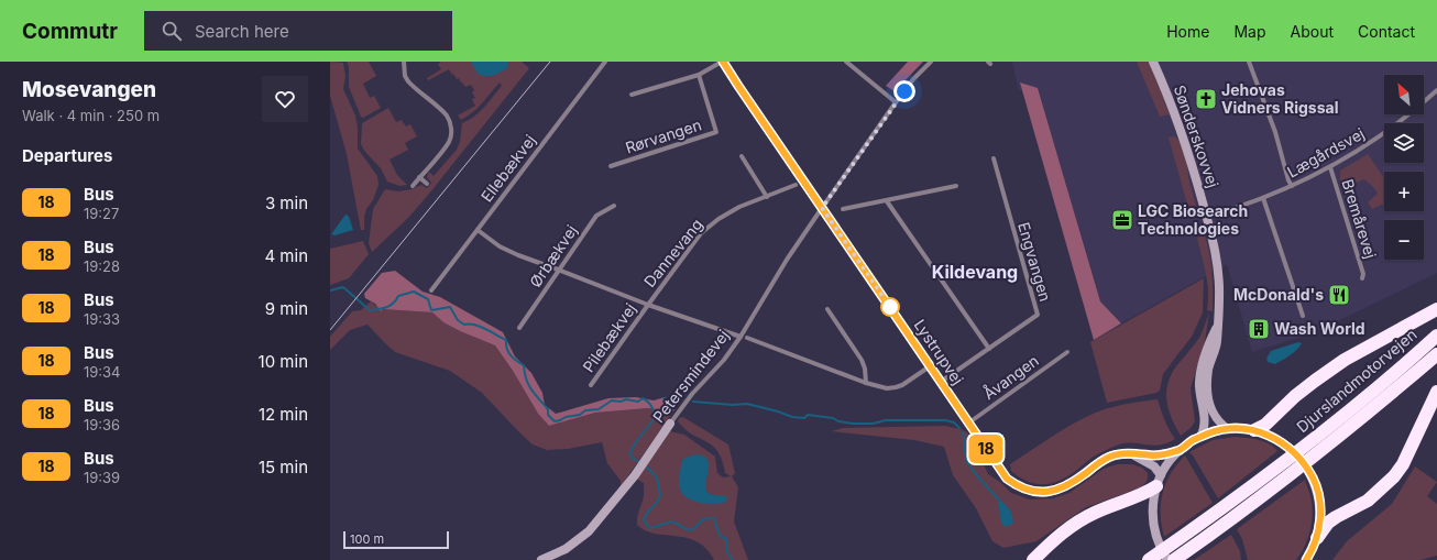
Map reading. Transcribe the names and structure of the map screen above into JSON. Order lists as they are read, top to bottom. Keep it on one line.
{"streets":{"highway":["Djurslandmotorvejen"],"street":["Rørvangen","Sønderskovvej","Lægårdsvej","Ellebækvej","Bremårevej","Dannevang","Ørbækvej","Engvangen","Pilebækvej","Lystrupvej","Petersmindevej","Åvangen"]},"crossings":[["Sønderskovvej","Lægårdsvej"],["Lægårdsvej","Bremårevej"],["Dannevang","Pilebækvej"],["Engvangen","Lystrupvej"],["Lystrupvej","Petersmindevej"],["Lystrupvej","Åvangen"]],"districts":["Kildevang"],"places":{"church":["Jehovas Vidners Rigssal"],"office":["LGC Biosearch Technologies"],"restaurant":["McDonald's"],"building":["Wash World"]},"lines":["bus line 18"],"scale_bar":"100 m","north":"top left","page":{"header":"Commutr","search":"Search here","nav":["Home","Map","About","Contact"],"heading":[["Mosevangen","Walk · 4 min · 250 m"],"Departures"],"on_map":"18","map_buttons":["+","−"],"list":[{"mark":"18","name":"Bus","note":"19:27","value":"3 min"},{"mark":"18","name":"Bus","note":"19:28","value":"4 min"},{"mark":"18","name":"Bus","note":"19:33","value":"9 min"},{"mark":"18","name":"Bus","note":"19:34","value":"10 min"},{"mark":"18","name":"Bus","note":"19:36","value":"12 min"},{"mark":"18","name":"Bus","note":"19:39","value":"15 min"}],"scale":"100 m"}}
